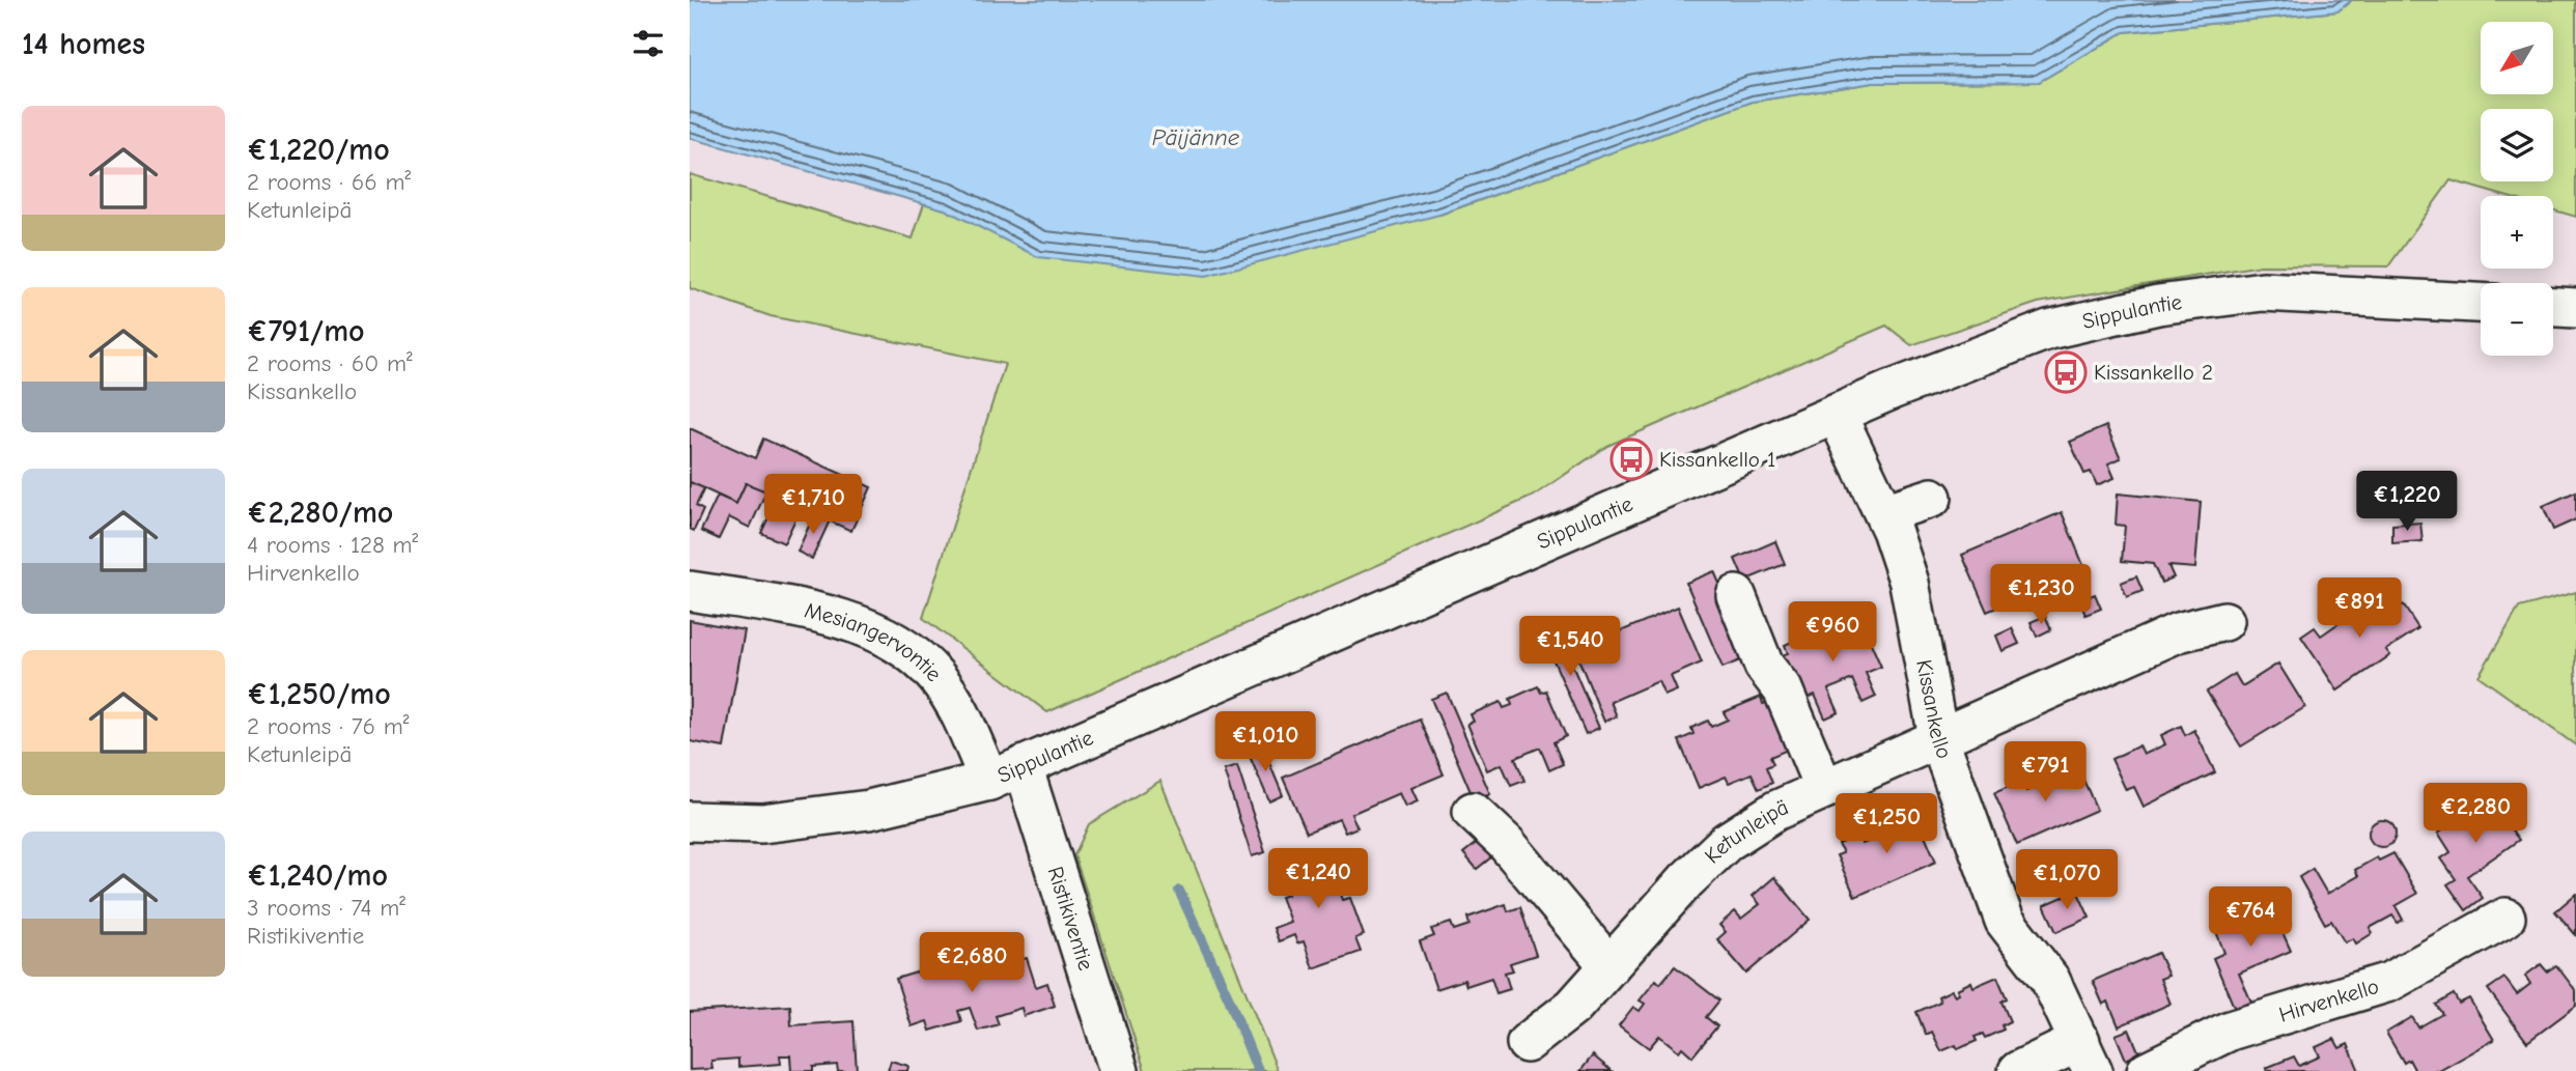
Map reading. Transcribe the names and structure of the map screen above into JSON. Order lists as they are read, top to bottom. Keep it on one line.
{"streets":{"street":["Sippulantie","Mesiangervontie","Kissankello","Ketunleipä","Ristikiventie","Hirvenkello"]},"crossings":[["Sippulantie","Mesiangervontie"],["Sippulantie","Kissankello"],["Sippulantie","Ristikiventie"],["Mesiangervontie","Ristikiventie"],["Kissankello","Ketunleipä"]],"water":["Päijänne"],"places":{"bus stop":["Kissankello 2","Kissankello 1"]},"north":"bottom left","page":{"heading":"14 homes","map_buttons":["+","−"],"list":[{"name":"€1,220/mo","note":"2 rooms · 66 m² · Ketunleipä"},{"name":"€791/mo","note":"2 rooms · 60 m² · Kissankello"},{"name":"€2,280/mo","note":"4 rooms · 128 m² · Hirvenkello"},{"name":"€1,250/mo","note":"2 rooms · 76 m² · Ketunleipä"},{"name":"€1,240/mo","note":"3 rooms · 74 m² · Ristikiventie"}],"price":["€1,220","€1,710","€1,230","€891","€960","€1,540","€1,010","€791","€2,280","€1,250","€1,240","€1,070","€764","€2,680"]}}
